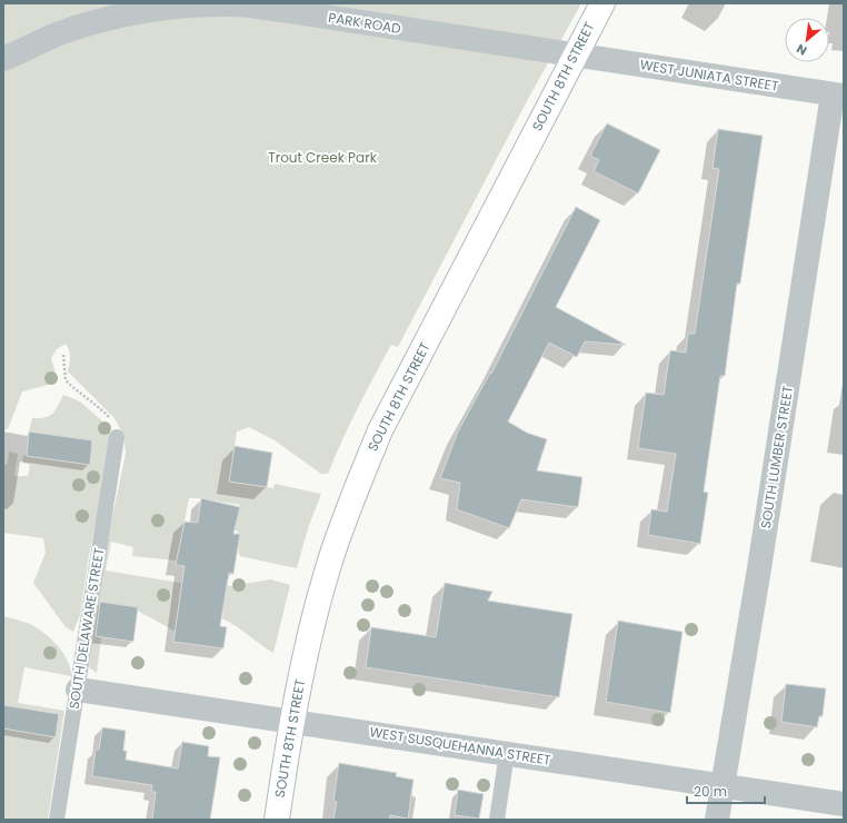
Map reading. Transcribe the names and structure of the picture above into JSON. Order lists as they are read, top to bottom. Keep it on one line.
{"streets":{"main road":["SOUTH 8TH STREET"],"street":["PARK ROAD","WEST JUNIATA STREET","SOUTH LUMBER STREET","WEST SUSQUEHANNA STREET"],"lane":["SOUTH DELAWARE STREET"]},"crossings":[["PARK ROAD","WEST JUNIATA STREET"],["PARK ROAD","SOUTH 8TH STREET"],["WEST JUNIATA STREET","SOUTH 8TH STREET"],["WEST JUNIATA STREET","SOUTH LUMBER STREET"],["SOUTH 8TH STREET","WEST SUSQUEHANNA STREET"],["SOUTH LUMBER STREET","WEST SUSQUEHANNA STREET"],["SOUTH DELAWARE STREET","WEST SUSQUEHANNA STREET"]],"parks":["Trout Creek Park"],"scale_bar":"20 m","north":"bottom left"}
